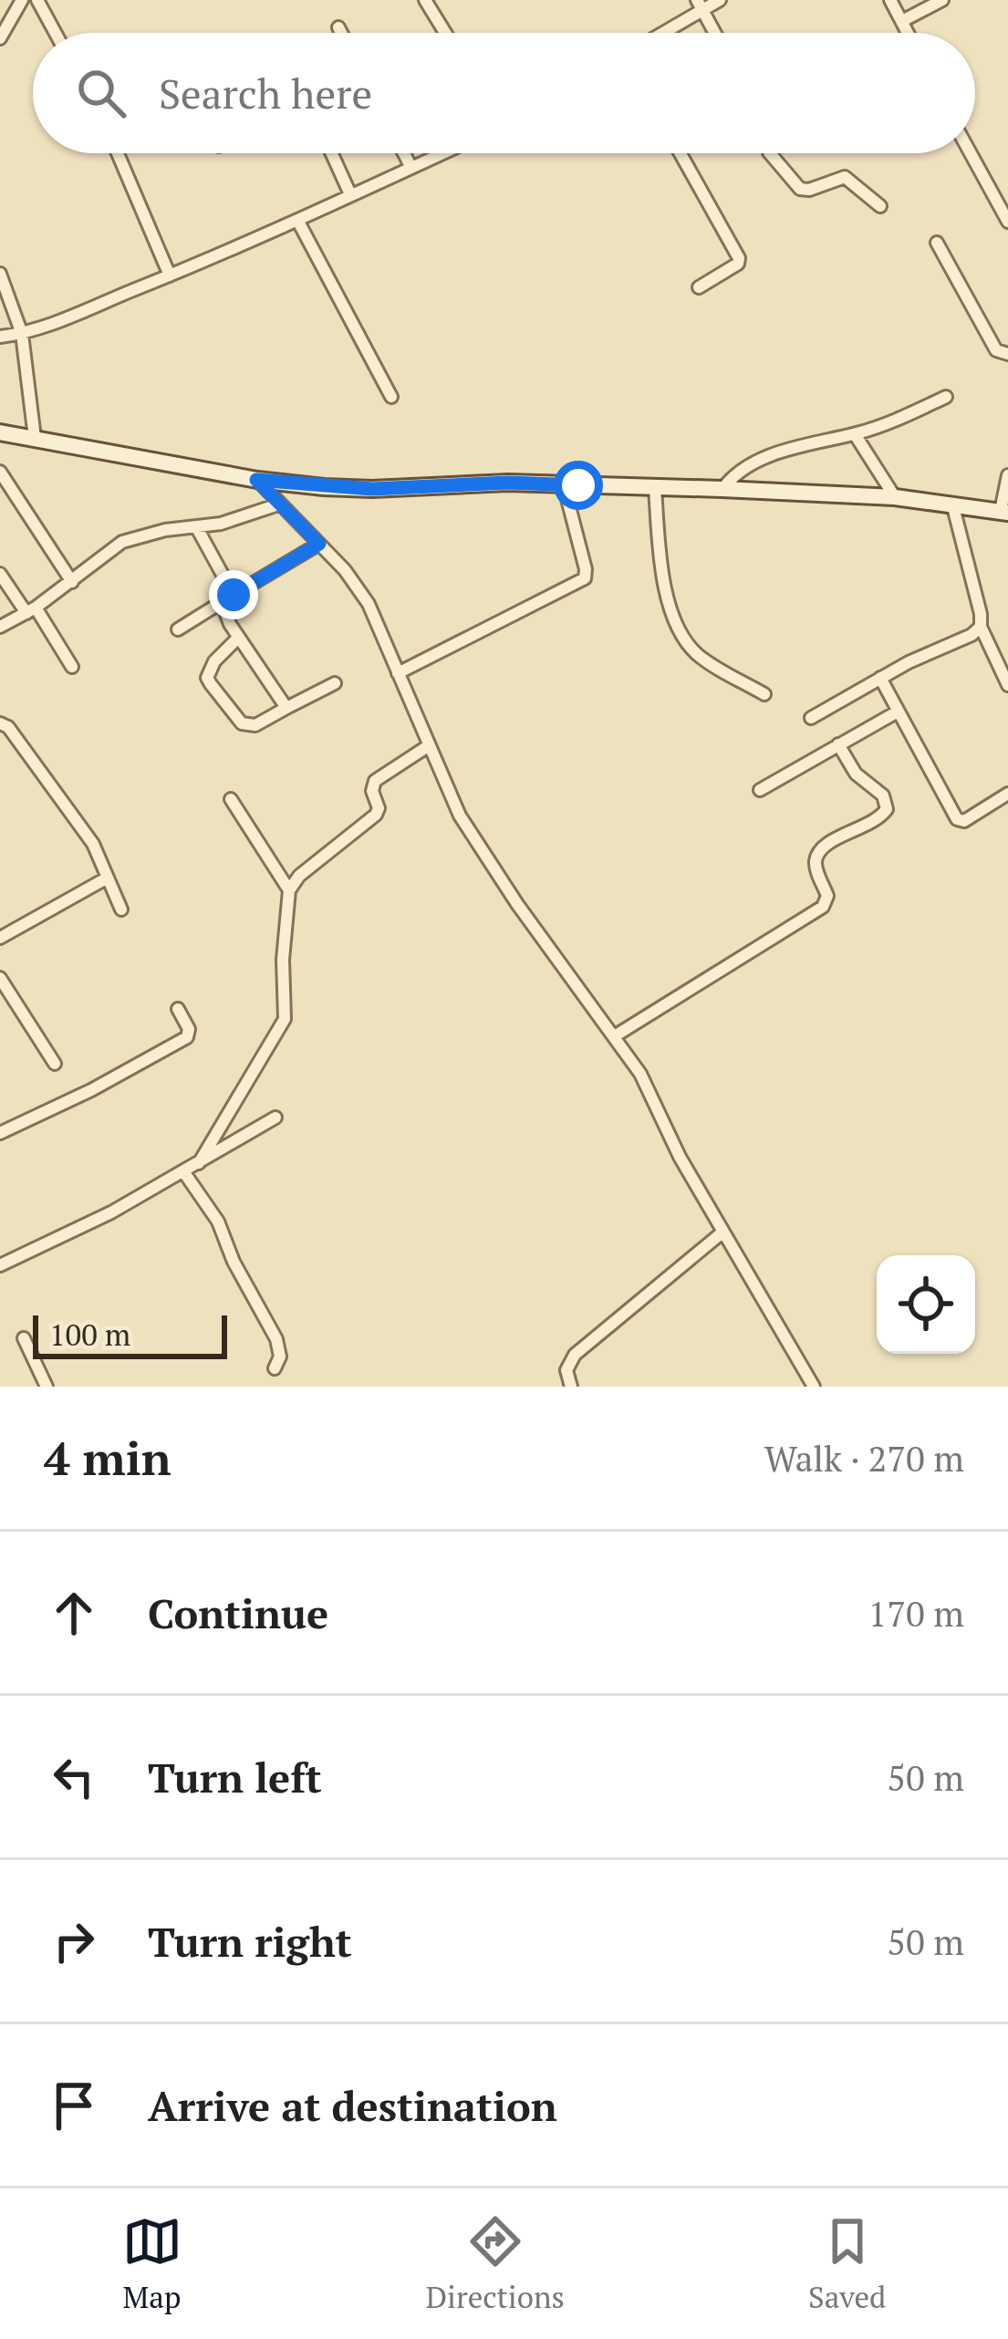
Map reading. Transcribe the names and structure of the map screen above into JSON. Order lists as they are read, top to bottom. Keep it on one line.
{"scale_bar":"100 m","page":{"search":"Search here","scale":"100 m","heading":["4 min","Walk · 270 m"],"list":[["Continue","170 m"],["Turn left","50 m"],["Turn right","50 m"],"Arrive at destination"],"nav":["Map","Directions","Saved"]}}
